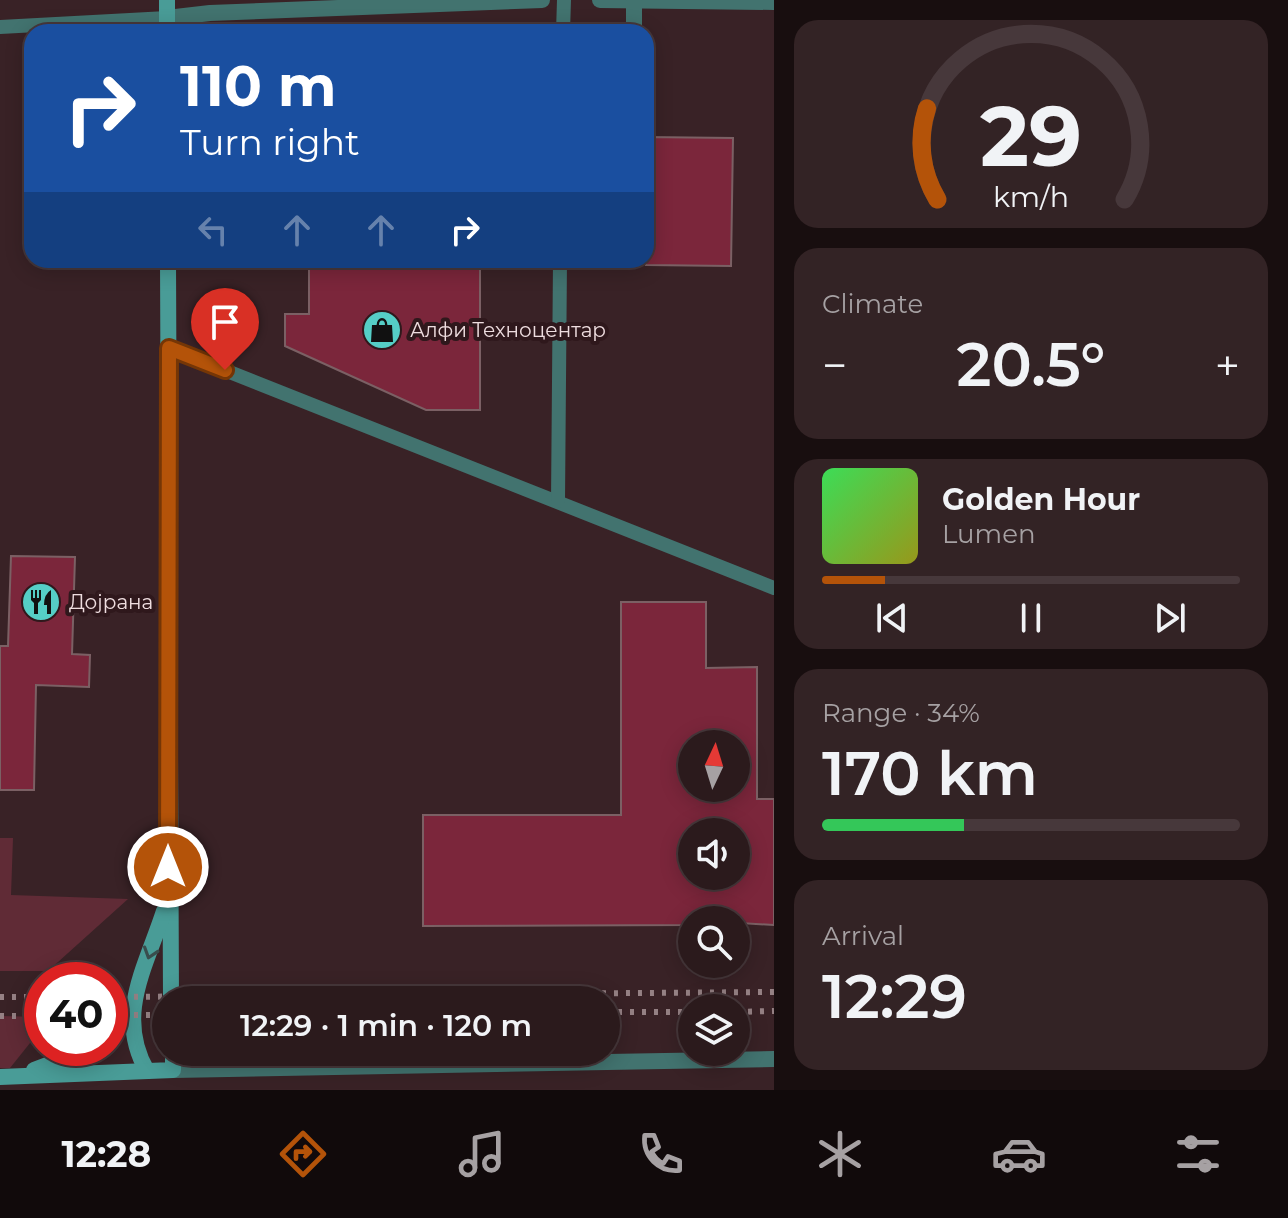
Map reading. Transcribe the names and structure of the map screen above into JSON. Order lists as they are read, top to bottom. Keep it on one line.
{"places":{"shop":["Алфи Техноцентар"],"restaurant":["Дојрана"]},"north":"top","page":{"turn":["110 m","Turn right"],"tile":["Climate",["Range · 34%","170 km"],["Arrival","12:29"]],"heat":["−","20.5°","+"],"song":["Golden Hour","Lumen"],"limit":"40","trip":"12:29 · 1 min · 120 m","tabs":"12:28","gauge":["29","km/h"]}}
